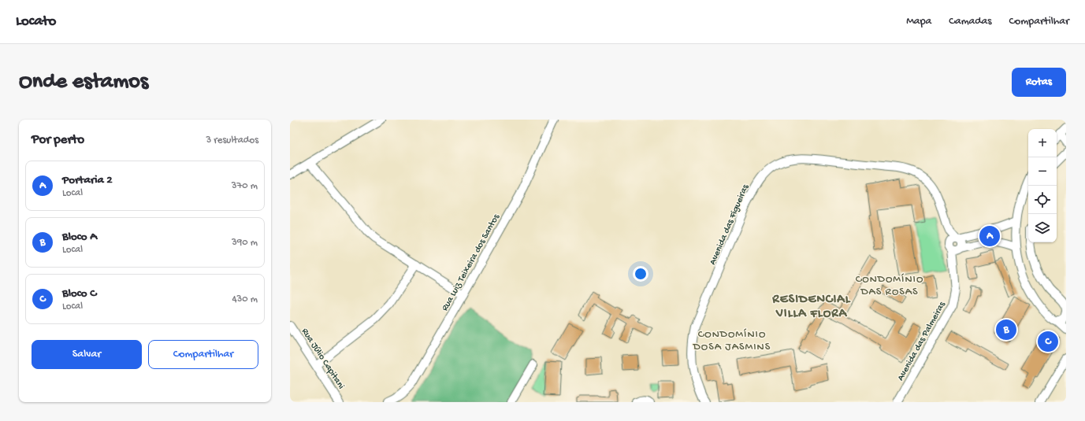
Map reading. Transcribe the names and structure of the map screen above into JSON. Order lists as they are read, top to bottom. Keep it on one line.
{"streets":{"street":["Avenida das Figueiras","Rua Luiz Teixeira dos Santos","Avenida das Palmeiras","Rua Júlio Capitani"]},"crossings":[["Avenida das Figueiras","Avenida das Palmeiras"]],"districts":["CONDOMÍNIO DAS ROSAS","RESIDENCIAL VILLA FLORA","CONDOMÍNIO DOSA JASMINS"],"page":{"header":"Locato","nav":["Mapa","Camadas","Compartilhar"],"buttons":["Rotas",["Salvar","Compartilhar"]],"title":"Onde estamos","heading":["Por perto","3 resultados"],"map_buttons":["+","−"],"list":[{"mark":"A","name":"Portaria 2","note":"Local","value":"370 m"},{"mark":"B","name":"Bloco A","note":"Local","value":"390 m"},{"mark":"C","name":"Bloco C","note":"Local","value":"430 m"}],"pins":["A","B","C"]}}
